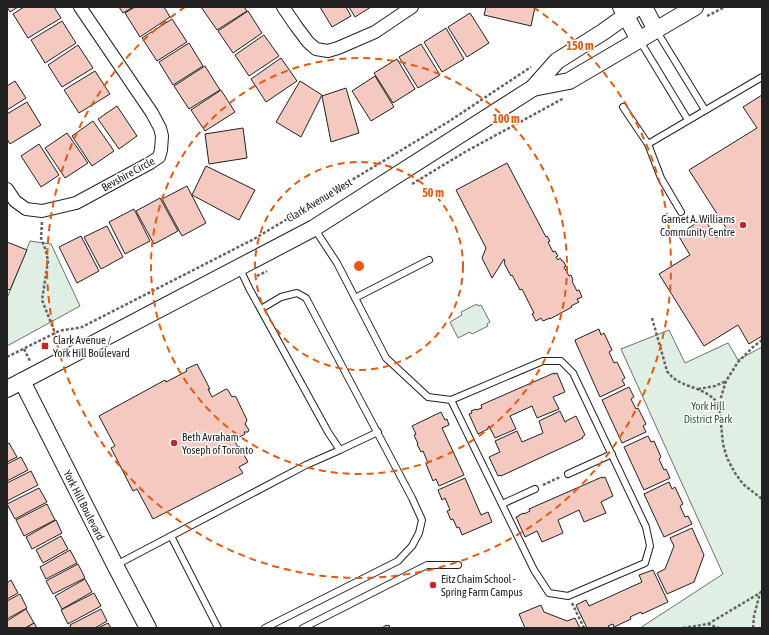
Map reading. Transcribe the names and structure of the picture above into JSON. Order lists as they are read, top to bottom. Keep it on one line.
{"streets":{"street":["Bevshire Circle","Clark Avenue West","York Hill Boulevard"]},"crossings":[["Clark Avenue West","York Hill Boulevard"]],"parks":["York Hill District Park"],"places":{"other":["Garnet A. Williams Community Centre","Beth Avraham Yoseph of Toronto","Eitz Chaim School - Spring Farm Campus"],"transit":["Clark Avenue / York Hill Boulevard"]},"rings":["150 m","100 m","50 m"]}
